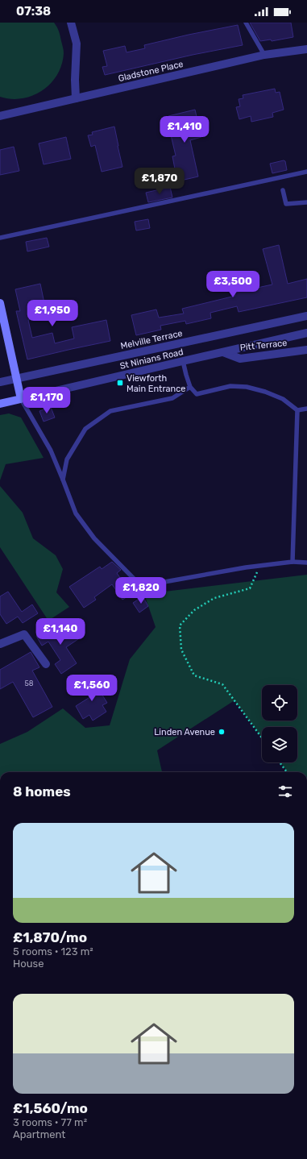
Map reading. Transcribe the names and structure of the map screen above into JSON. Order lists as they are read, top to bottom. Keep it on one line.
{"streets":{"main road":["St Ninians Road"],"street":["Gladstone Place","Melville Terrace","Pitt Terrace"]},"crossings":[["Pitt Terrace","St Ninians Road"]],"places":{"transit":["Viewforth Main Entrance"],"other":["Linden Avenue"]},"house_numbers":["58"],"page":{"status":"07:38","price":["£1,410","£1,870","£3,500","£1,950","£1,170","£1,820","£1,140","£1,560"],"heading":"8 homes","list":[{"name":"£1,870/mo","note":"5 rooms · 123 m² · House"},{"name":"£1,560/mo","note":"3 rooms · 77 m² · Apartment"}]}}
